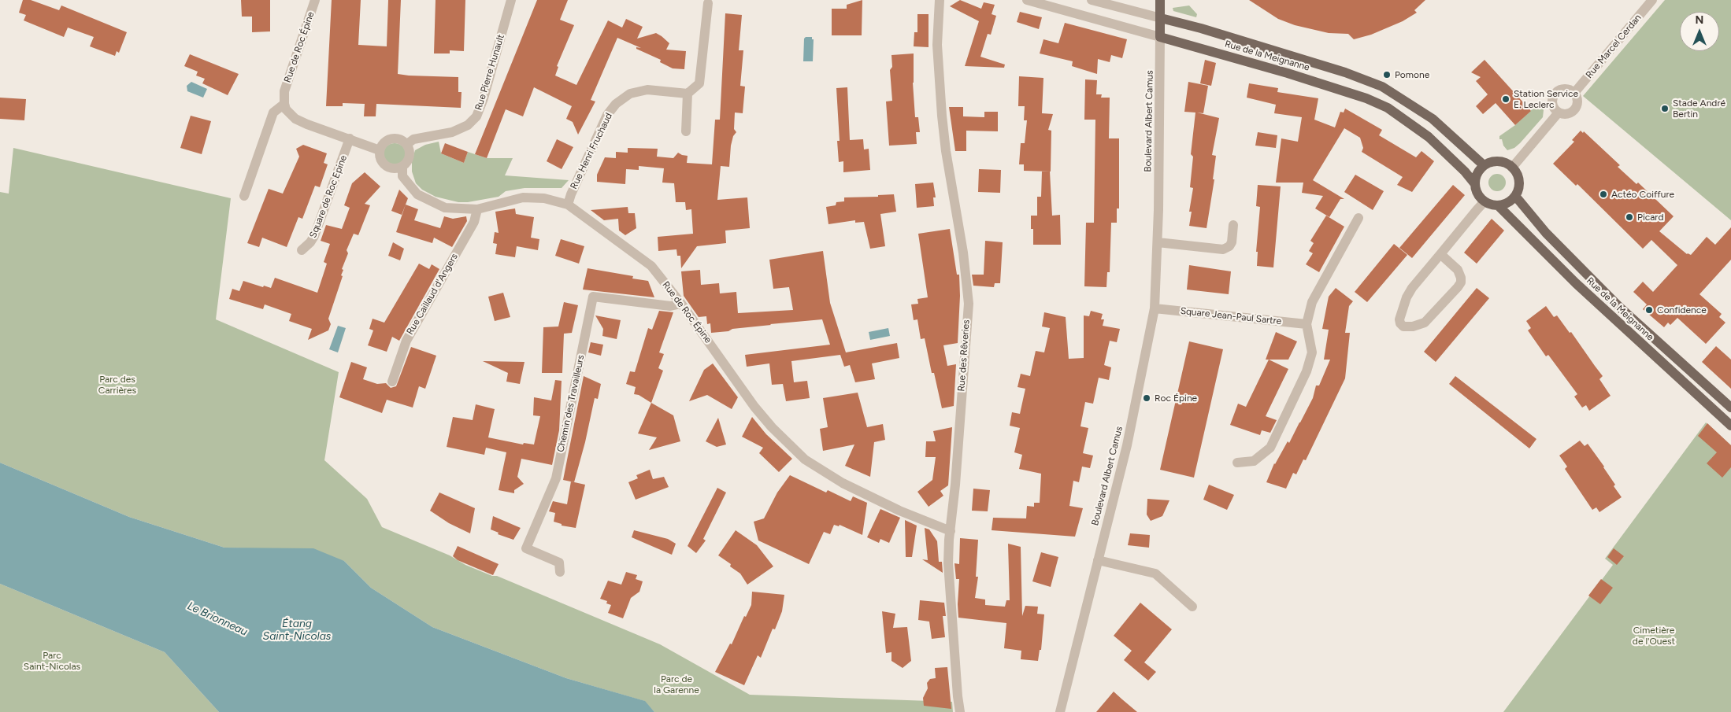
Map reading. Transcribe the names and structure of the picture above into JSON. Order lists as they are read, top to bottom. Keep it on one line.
{"streets":{"main road":["Rue de la Meignanne","Boulevard Albert Camus"],"street":["Rue Marcel Cerdan","Rue de Roc Épine","Rue Pierre Hunault","Rue Henri Fruchaud","Square de Roc Epine","Rue Caillaud d'Angers","Square Jean-Paul Sartre","Rue des Rêveries","Chemin des Travailleurs"]},"crossings":[["Rue de Roc Épine","Rue Pierre Hunault"],["Rue de Roc Épine","Rue Henri Fruchaud"],["Rue de Roc Épine","Rue Caillaud d'Angers"],["Rue de Roc Épine","Rue des Rêveries"],["Rue de Roc Épine","Chemin des Travailleurs"],["Rue de la Meignanne","Boulevard Albert Camus"],["Boulevard Albert Camus","Square Jean-Paul Sartre"]],"water":["Le Brionneau","Étang Saint-Nicolas"],"parks":["Parc des Carrières","Cimetière de l'Ouest","Parc Saint-Nicolas","Parc de la Garenne"],"places":["Pomone","Station Service E. Leclerc","Stade André Bertin","Actéo Coiffure","Picard","Confidence","Roc Épine"],"north":"top"}
